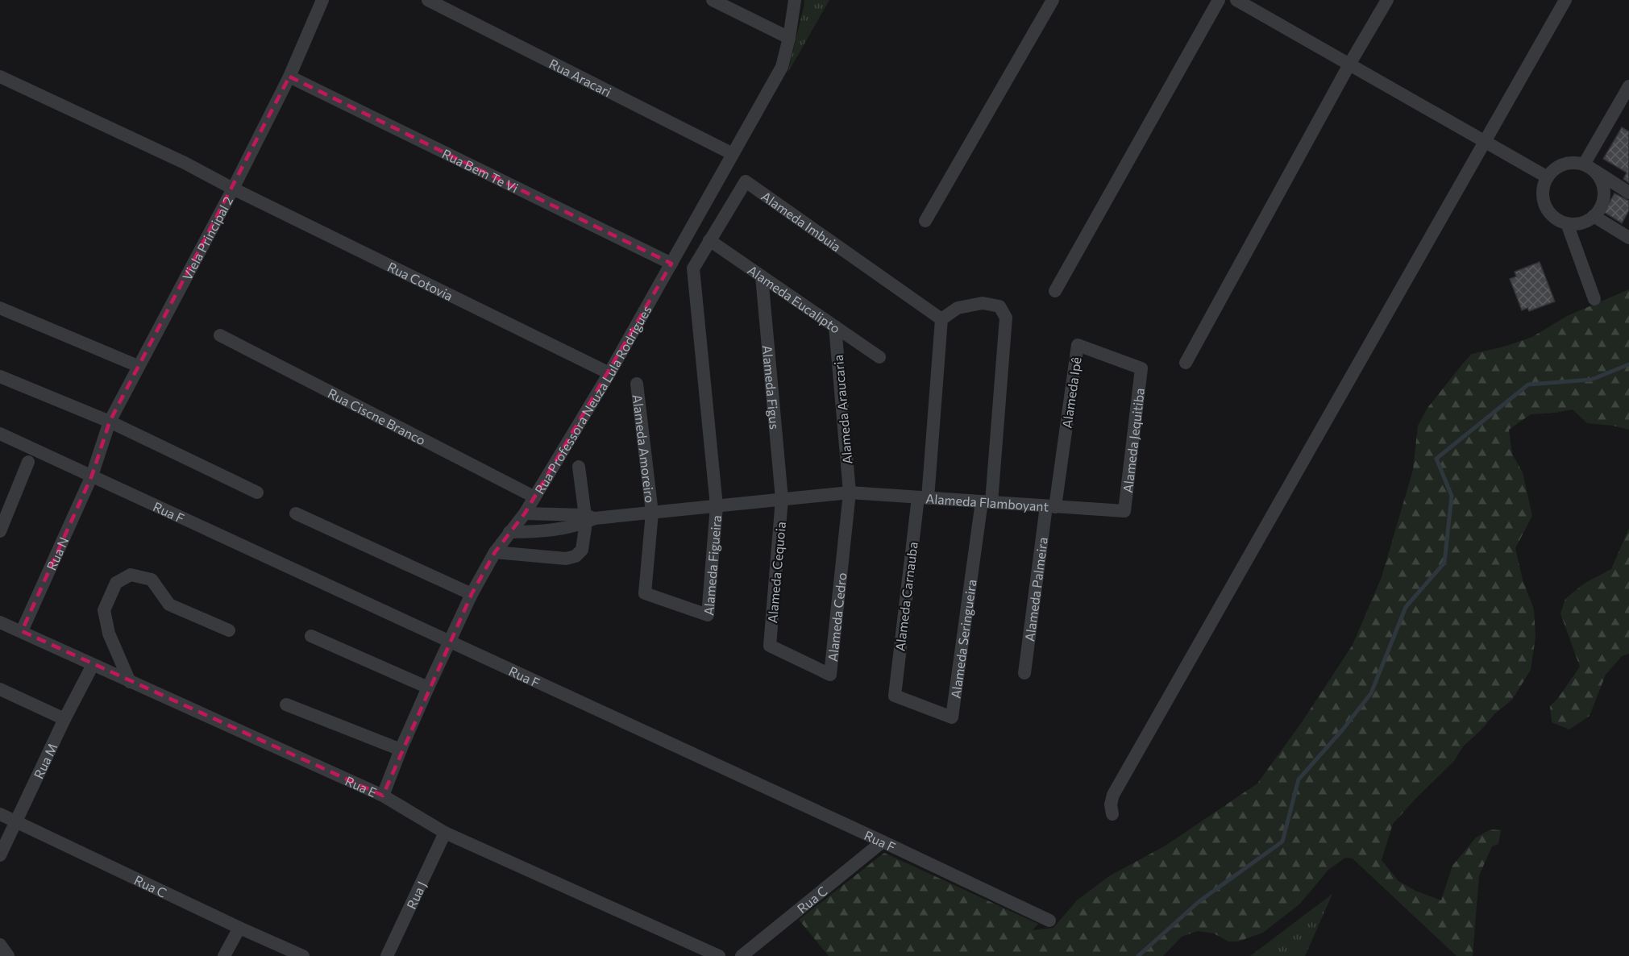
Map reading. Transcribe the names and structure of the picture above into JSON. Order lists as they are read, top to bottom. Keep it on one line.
{"streets":{"street":["Rua Aracari","Rua Bem Te Vi","Alameda Imbuia","Viela Principal 2","Rua Cotovia","Alameda Eucalipto","Alameda Figus","Alameda Ipê","Rua Professora Neuza Lula Rodrigues","Alameda Araucaria","Rua Ciscne Branco","Alameda Jequitiba","Alameda Amoreiro","Alameda Flamboyant","Rua F","Rua N","Alameda Figueira","Alameda Cequoia","Alameda Palmeira","Alameda Carnauba","Alameda Cedro","Alameda Seringueira","Rua M","Rua E","Rua C","Rua J"]},"crossings":[["Rua Aracari","Rua Professora Neuza Lula Rodrigues"],["Rua Bem Te Vi","Viela Principal 2"],["Rua Bem Te Vi","Rua Professora Neuza Lula Rodrigues"],["Alameda Imbuia","Alameda Eucalipto"],["Alameda Imbuia","Alameda Flamboyant"],["Alameda Imbuia","Alameda Figueira"],["Alameda Imbuia","Alameda Carnauba"],["Viela Principal 2","Rua Cotovia"],["Viela Principal 2","Rua F"],["Viela Principal 2","Rua N"],["Rua Cotovia","Rua Professora Neuza Lula Rodrigues"],["Alameda Eucalipto","Alameda Figus"],["Alameda Eucalipto","Alameda Araucaria"],["Alameda Figus","Alameda Flamboyant"],["Alameda Figus","Alameda Cequoia"],["Alameda Ipê","Alameda Jequitiba"],["Alameda Ipê","Alameda Flamboyant"],["Alameda Ipê","Alameda Palmeira"],["Rua Professora Neuza Lula Rodrigues","Rua Ciscne Branco"],["Rua Professora Neuza Lula Rodrigues","Rua F"],["Rua Professora Neuza Lula Rodrigues","Rua E"],["Alameda Araucaria","Alameda Flamboyant"],["Alameda Araucaria","Alameda Cedro"],["Alameda Jequitiba","Alameda Flamboyant"],["Alameda Amoreiro","Alameda Flamboyant"],["Alameda Amoreiro","Alameda Figueira"],["Alameda Flamboyant","Alameda Figueira"],["Alameda Flamboyant","Alameda Cequoia"],["Alameda Flamboyant","Alameda Palmeira"],["Alameda Flamboyant","Alameda Carnauba"],["Alameda Flamboyant","Alameda Cedro"],["Alameda Flamboyant","Alameda Seringueira"],["Rua F","Rua N"],["Rua F","Rua C"],["Rua N","Rua E"],["Alameda Cequoia","Alameda Cedro"],["Alameda Carnauba","Alameda Seringueira"],["Rua M","Rua E"],["Rua M","Rua C"],["Rua E","Rua J"]]}
